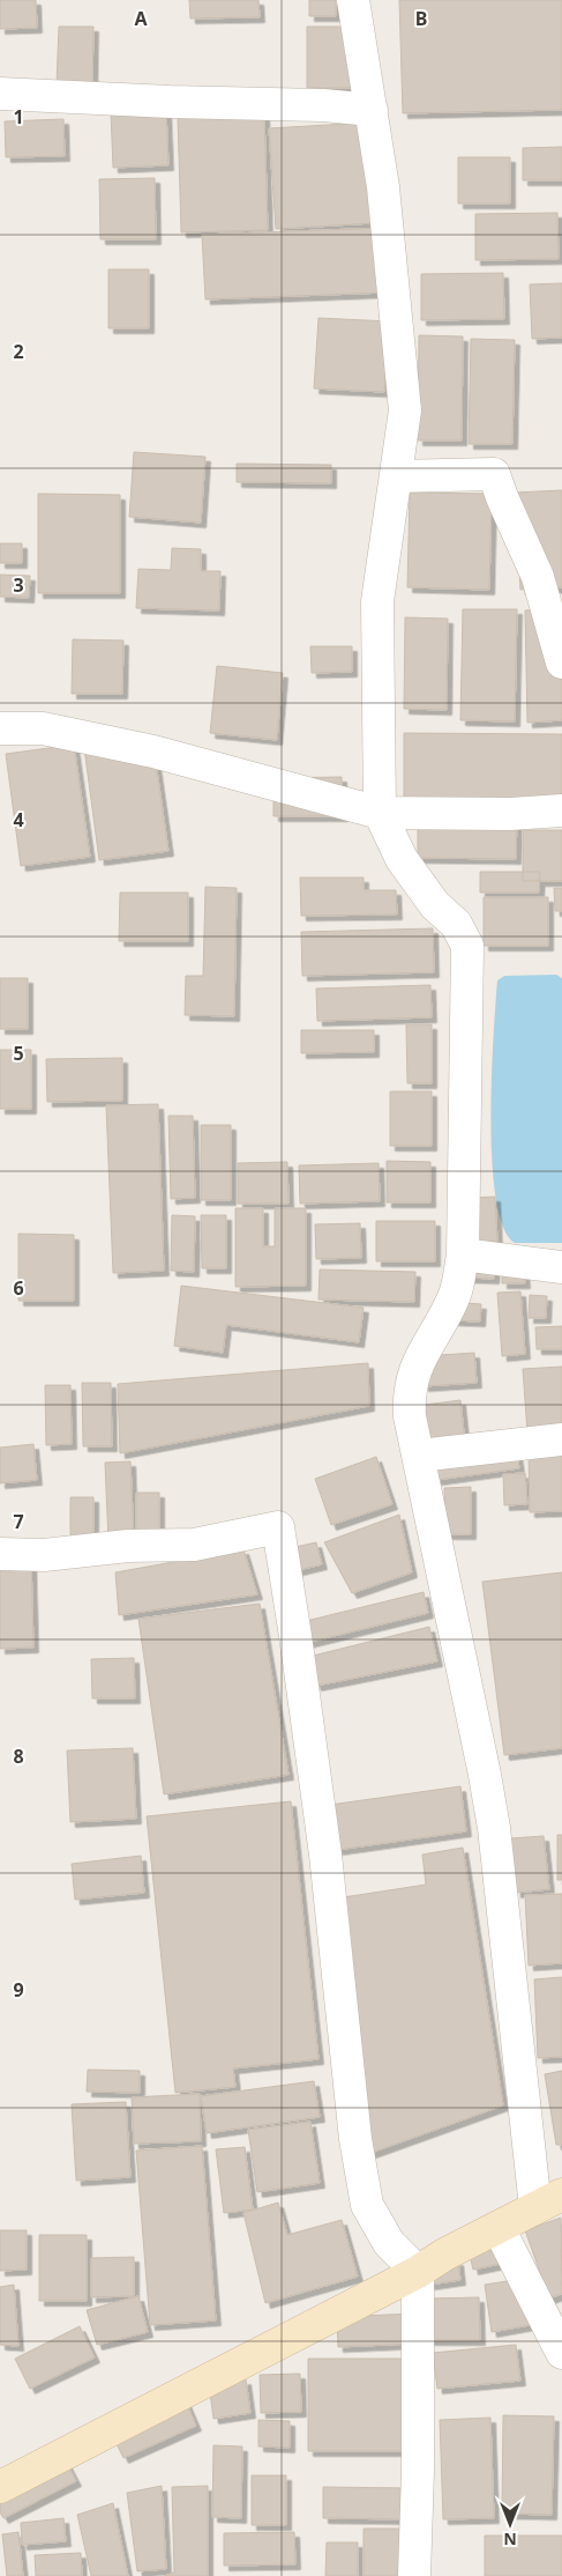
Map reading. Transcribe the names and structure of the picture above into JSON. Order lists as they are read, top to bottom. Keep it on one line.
{"north":"bottom","grid":{"columns":["A","B"],"rows":["1","2","3","4","5","6","7","8","9"]}}
